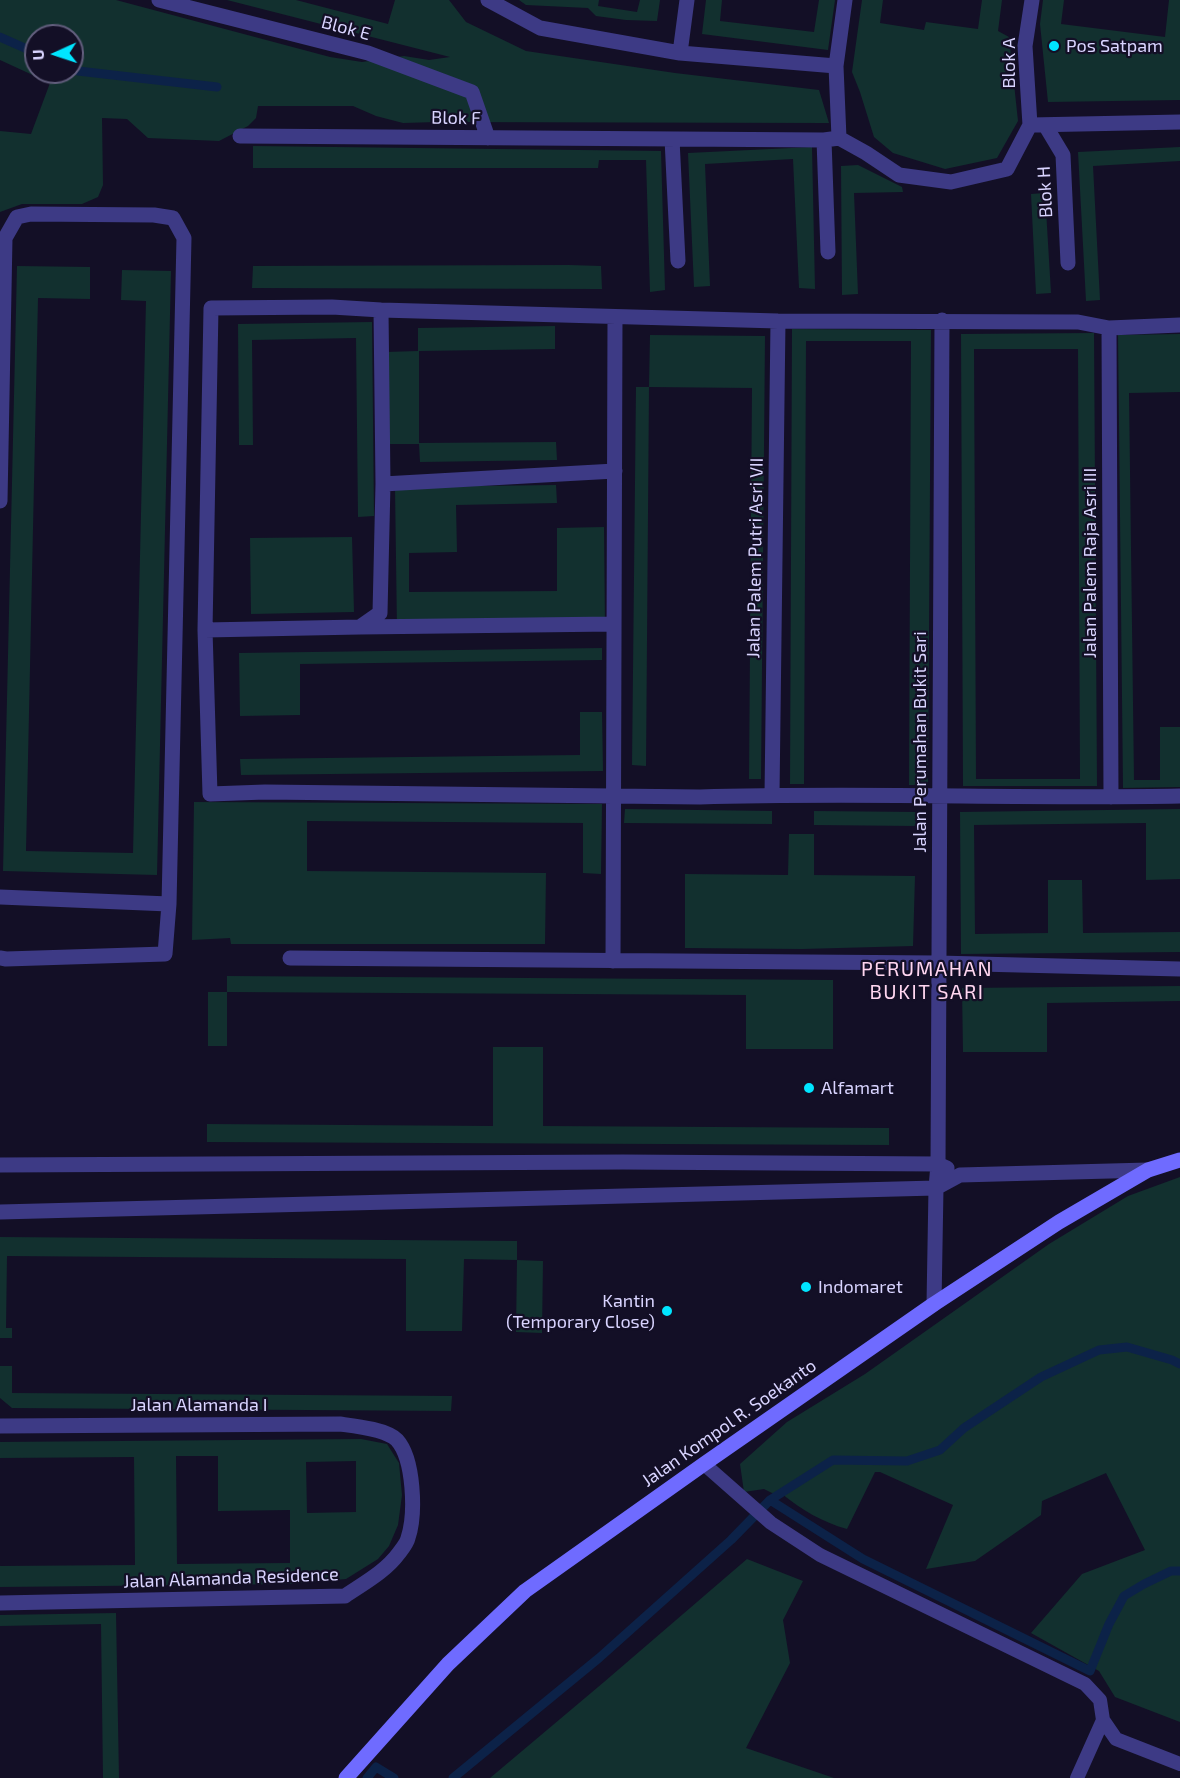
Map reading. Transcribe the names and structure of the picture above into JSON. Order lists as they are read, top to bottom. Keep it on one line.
{"streets":{"main road":["Jalan Kompol R. Soekanto"],"street":["Blok E","Blok A","Blok F","Blok H","Jalan Palem Putri Asri VII","Jalan Palem Raja Asri III","Jalan Perumahan Bukit Sari","Jalan Alamanda I","Jalan Alamanda Residence"]},"crossings":[["Blok E","Blok F"],["Blok A","Blok H"],["Jalan Perumahan Bukit Sari","Jalan Kompol R. Soekanto"],["Jalan Alamanda I","Jalan Alamanda Residence"]],"districts":["PERUMAHAN BUKIT SARI"],"places":["Pos Satpam","Alfamart","Indomaret","Kantin (Temporary Close)"],"north":"left"}
